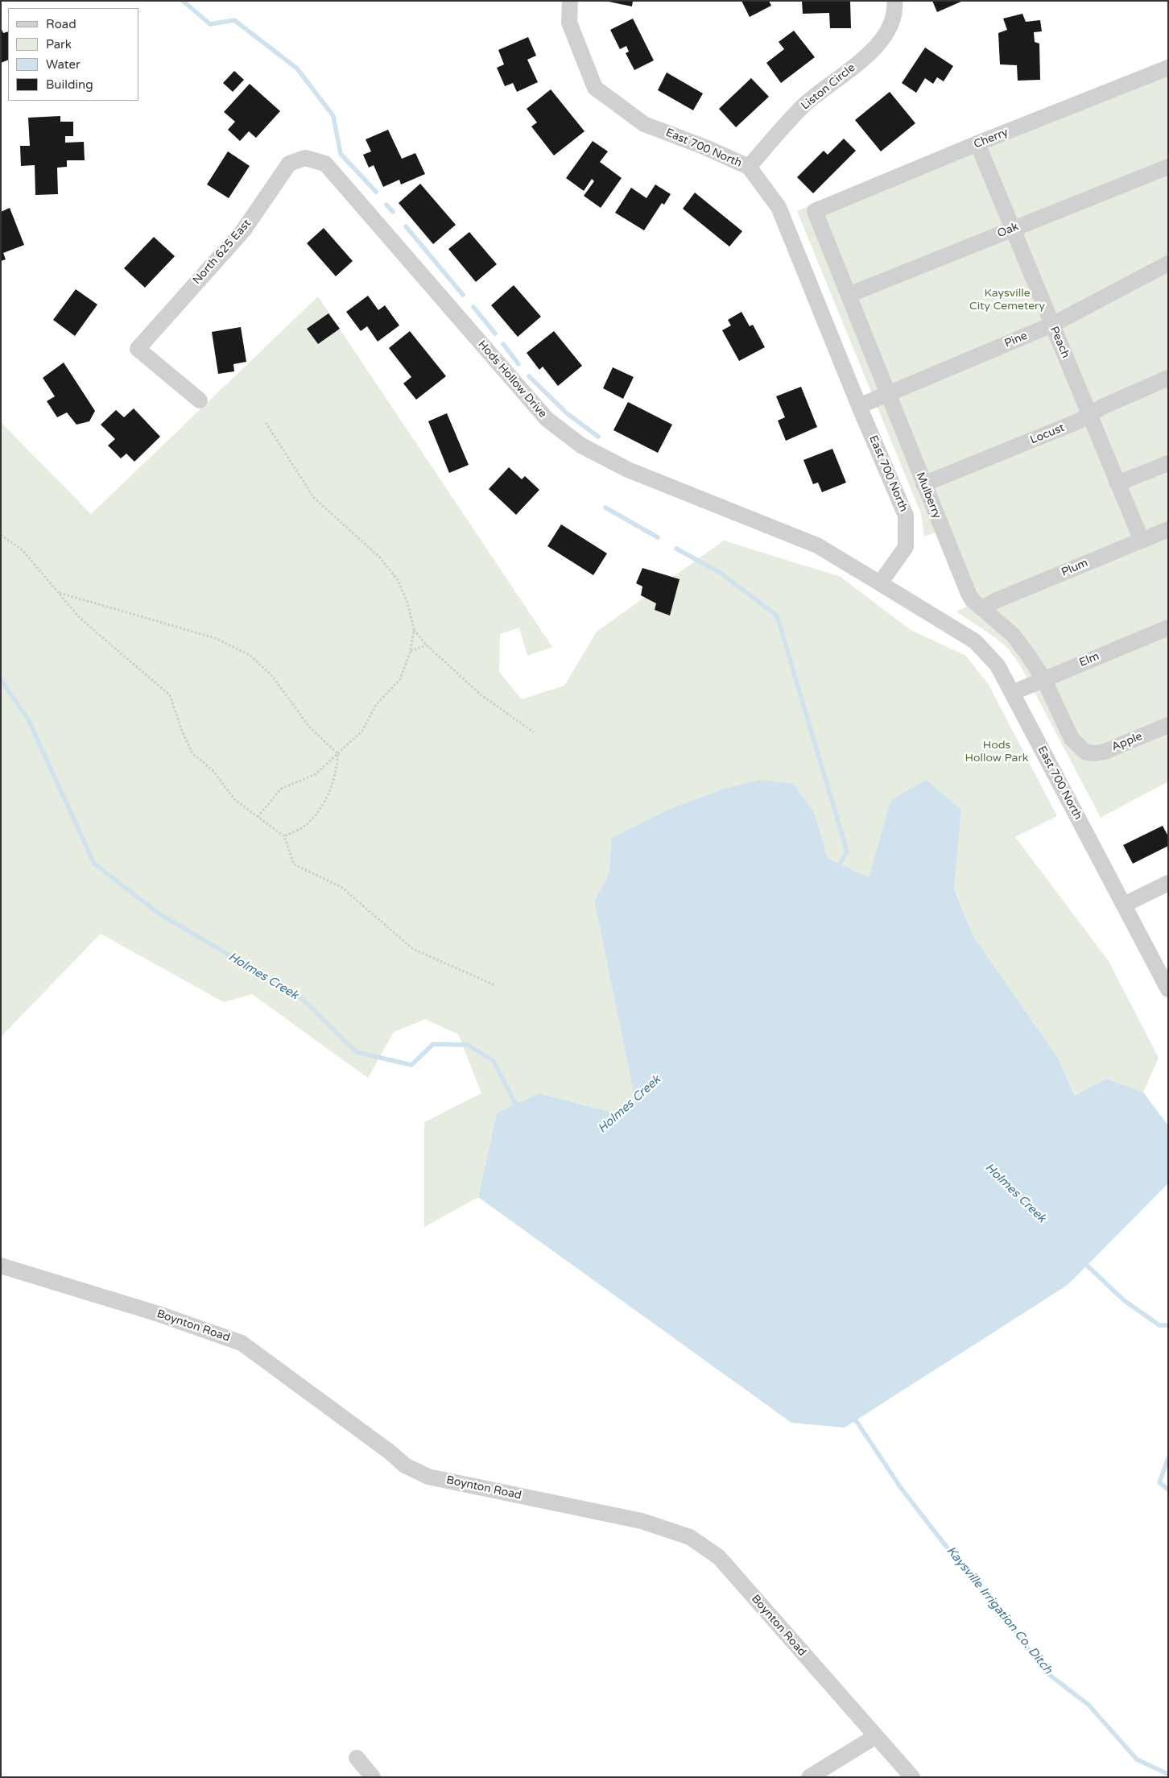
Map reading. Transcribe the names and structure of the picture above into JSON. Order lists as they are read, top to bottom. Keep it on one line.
{"streets":{"street":["Liston Circle","Cherry","East 700 North","Oak","North 625 East","Pine","Peach","Hods Hollow Drive","Locust","Mulberry","Plum","Elm","Apple","Boynton Road"]},"crossings":[["Liston Circle","East 700 North"],["Cherry","Peach"],["Cherry","Mulberry"],["East 700 North","Pine"],["East 700 North","Hods Hollow Drive"],["East 700 North","Elm"],["Oak","Peach"],["Oak","Mulberry"],["North 625 East","Hods Hollow Drive"],["Pine","Peach"],["Pine","Mulberry"],["Peach","Locust"],["Peach","Plum"],["Locust","Mulberry"],["Mulberry","Plum"],["Mulberry","Elm"],["Mulberry","Apple"]],"water":["Holmes Creek","Kaysville Irrigation Co. Ditch"],"parks":["Kaysville City Cemetery","Hods Hollow Park"],"legend":["Road","Park","Water","Building"]}
